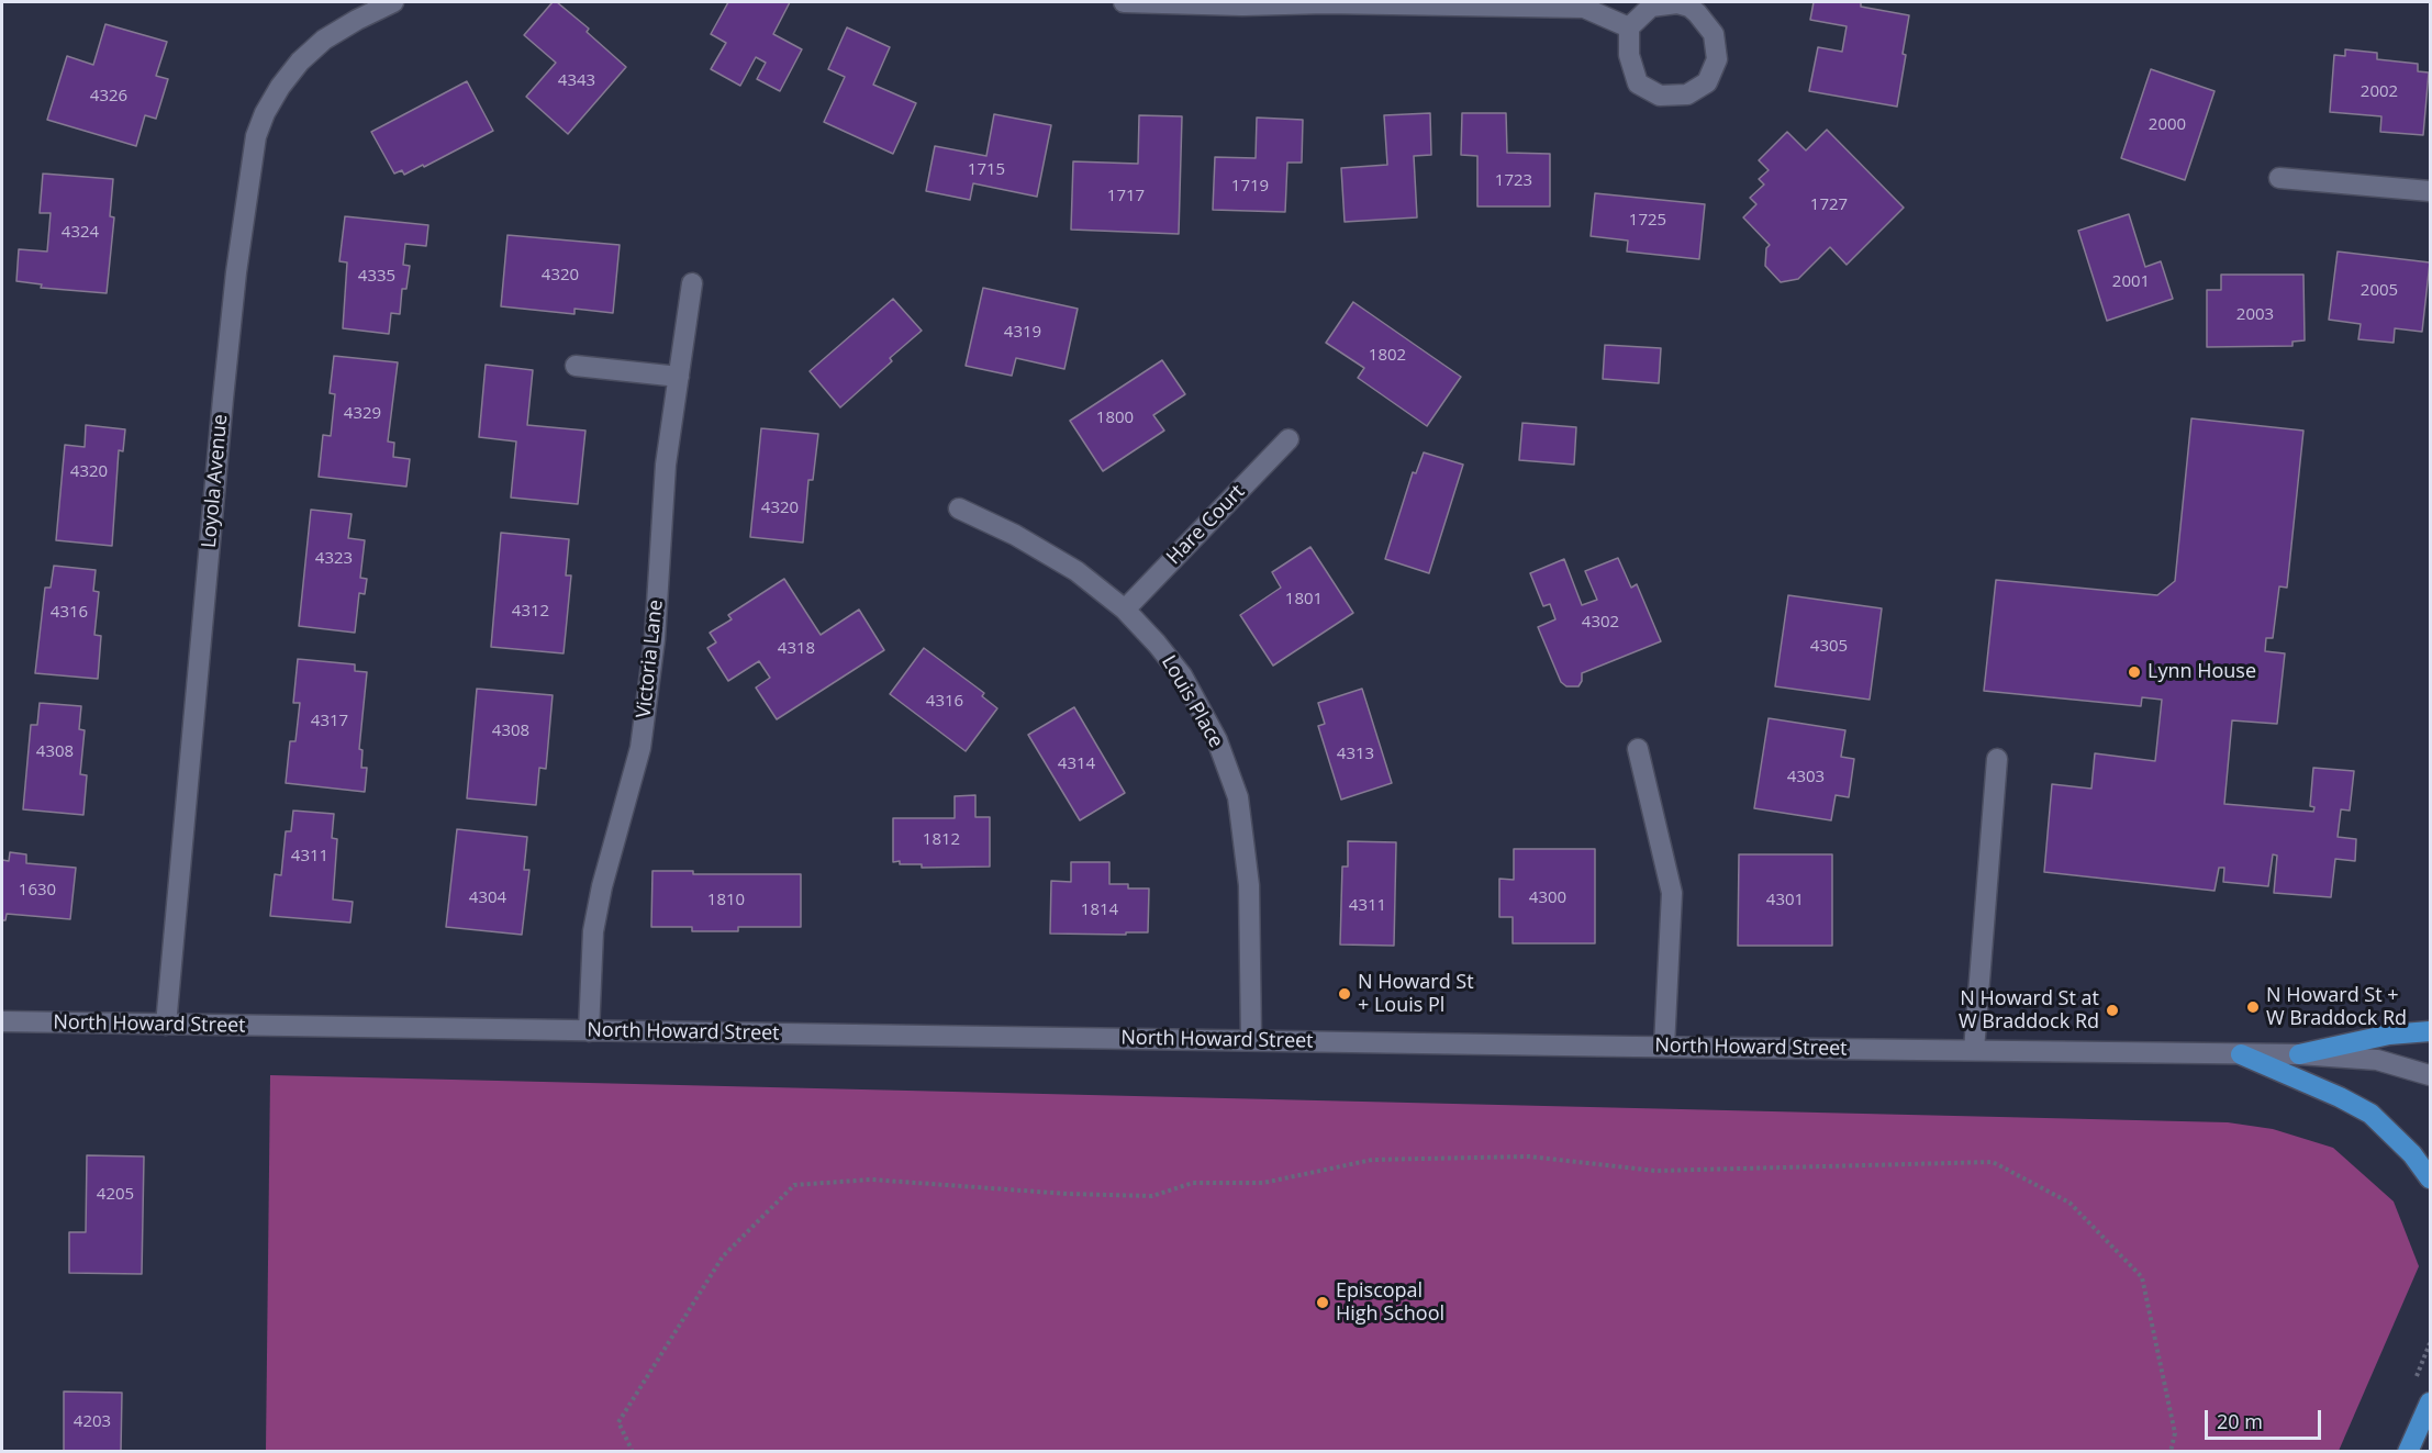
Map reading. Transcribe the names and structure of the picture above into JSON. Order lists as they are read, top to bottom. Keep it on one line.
{"streets":{"street":["Loyola Avenue","Hare Court","Victoria Lane","Louis Place","North Howard Street"]},"crossings":[["Loyola Avenue","North Howard Street"],["Hare Court","Louis Place"],["Victoria Lane","North Howard Street"],["Louis Place","North Howard Street"]],"places":["Lynn House","N Howard St + Louis Pl","N Howard St + W Braddock Rd","N Howard St at W Braddock Rd","Episcopal High School"],"house_numbers":["4343","2002","4326","2000","1715","1723","1719","1717","1727","1725","4324","4320","4335","2001","2005","2003","4319","1802","4329","1800","4320","4320","4323","1801","4312","4316","4302","4305","4318","4316","4317","4308","4308","4313","4314","4303","1812","4311","1630","4304","4300","1810","4301","4311","1814","4205","4203"],"scale_bar":"20 m"}
